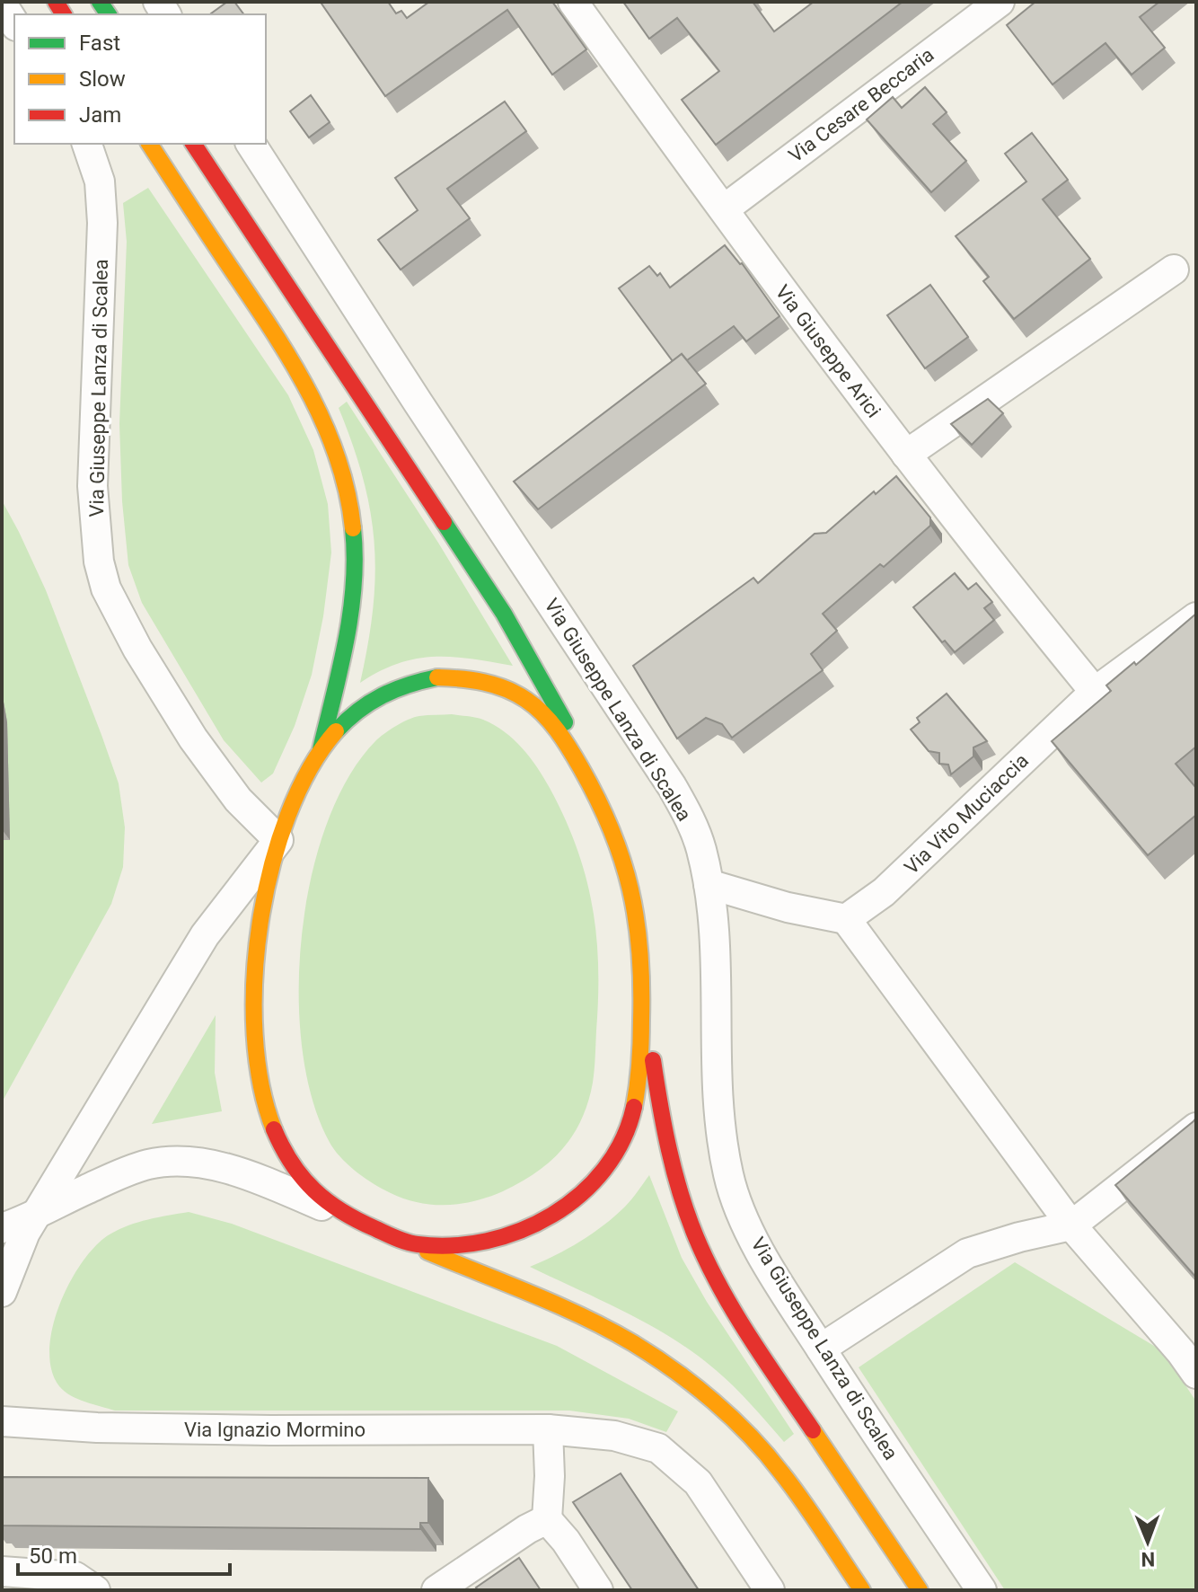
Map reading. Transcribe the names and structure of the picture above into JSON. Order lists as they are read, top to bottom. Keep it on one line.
{"streets":{"street":["Via Cesare Beccaria","Via Giuseppe Arici","Via Giuseppe Lanza di Scalea","Via Vito Muciaccia","Via Ignazio Mormino"]},"crossings":[["Via Cesare Beccaria","Via Giuseppe Arici"],["Via Giuseppe Arici","Via Vito Muciaccia"]],"legend":["Fast","Slow","Jam"],"scale_bar":"50 m","north":"bottom"}
